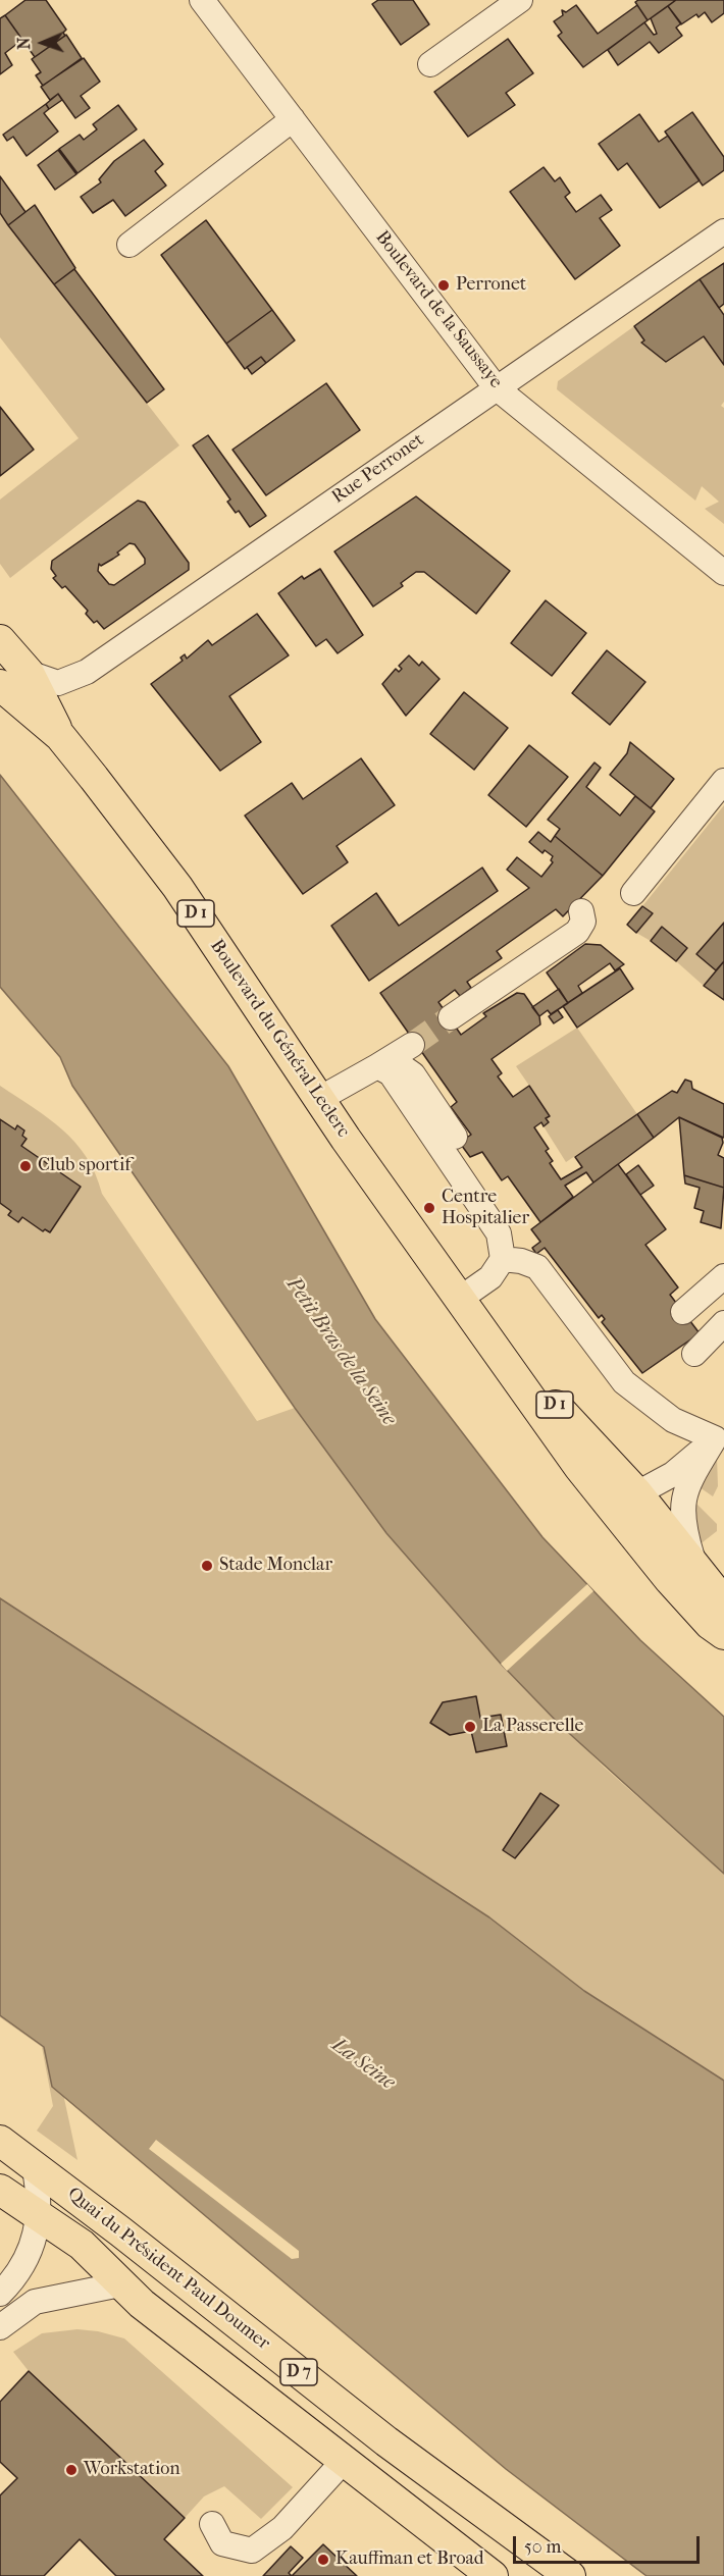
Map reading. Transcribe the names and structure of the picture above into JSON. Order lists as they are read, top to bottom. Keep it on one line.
{"streets":{"main road":["D 1","Boulevard du Général Leclerc","Quai du Président Paul Doumer","D 7"],"street":["Boulevard de la Saussaye","Rue Perronet"]},"crossings":[["Boulevard de la Saussaye","Rue Perronet"],["Rue Perronet","Boulevard du Général Leclerc"]],"water":["Petit Bras de la Seine","La Seine"],"places":["Perronet","Club sportif","Centre Hospitalier","Stade Monclar","La Passerelle","Workstation","Kauffman et Broad"],"scale_bar":"50 m","north":"left"}
